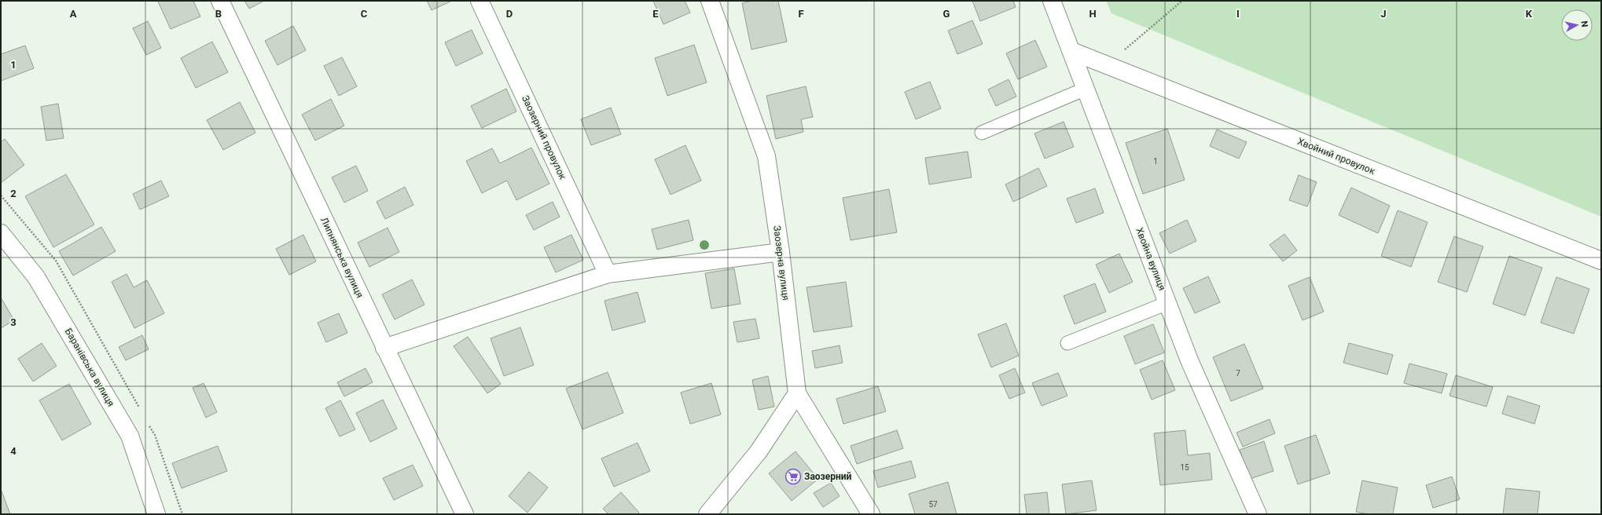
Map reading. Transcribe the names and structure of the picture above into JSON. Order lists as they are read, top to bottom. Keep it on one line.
{"streets":{"street":["Заозерний провулок","Хвойний провулок","Липнянська вулиця","Хвойна вулиця","Заозерна вулиця","Баранівська вулиця"]},"crossings":[["Хвойний провулок","Хвойна вулиця"]],"places":{"supermarket":["Заозерний"]},"house_numbers":["1","7","15","57"],"north":"right","grid":{"columns":["A","B","C","D","E","F","G","H","I","J","K"],"rows":["1","2","3","4"]}}
